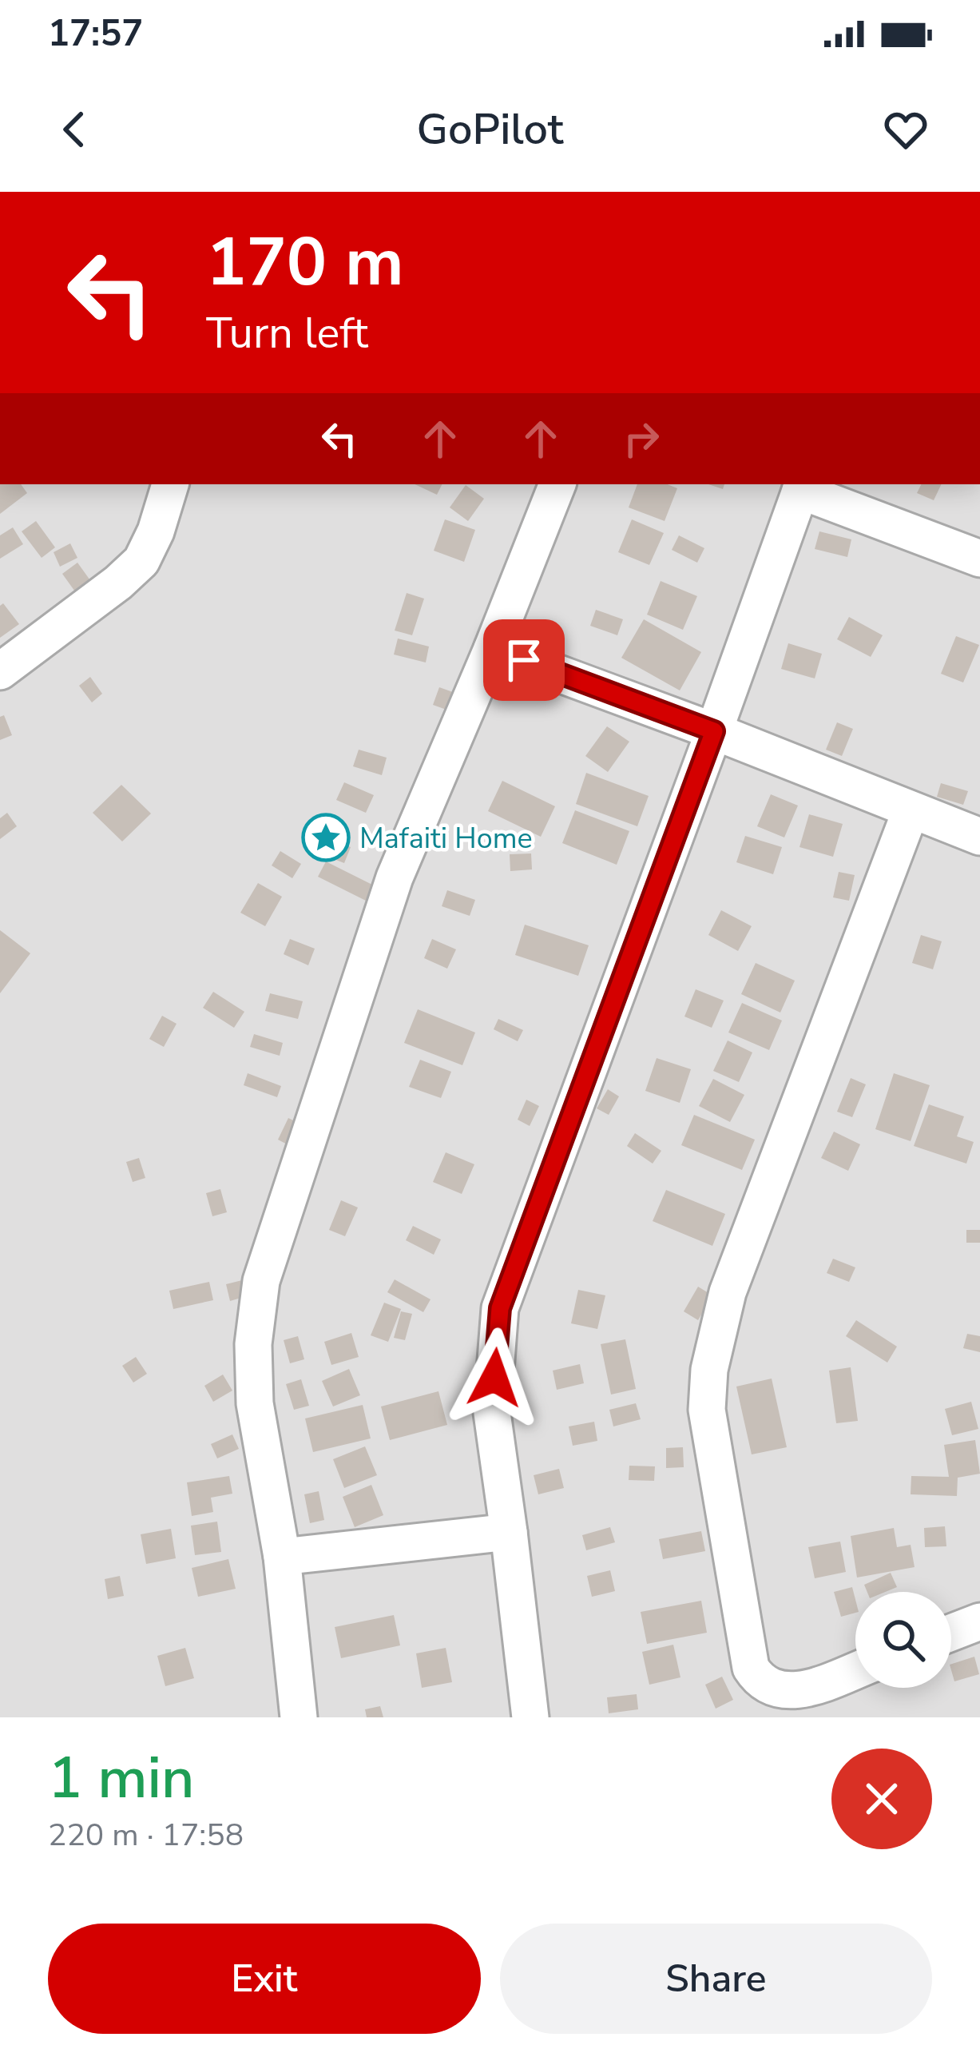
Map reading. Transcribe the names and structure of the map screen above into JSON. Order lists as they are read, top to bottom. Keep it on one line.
{"places":{"place":["Mafaiti Home"]},"page":{"status":"17:57","header":"GoPilot","turn":["170 m","Turn left"],"heading":["1 min","220 m · 17:58"],"buttons":["Exit","Share"]}}
